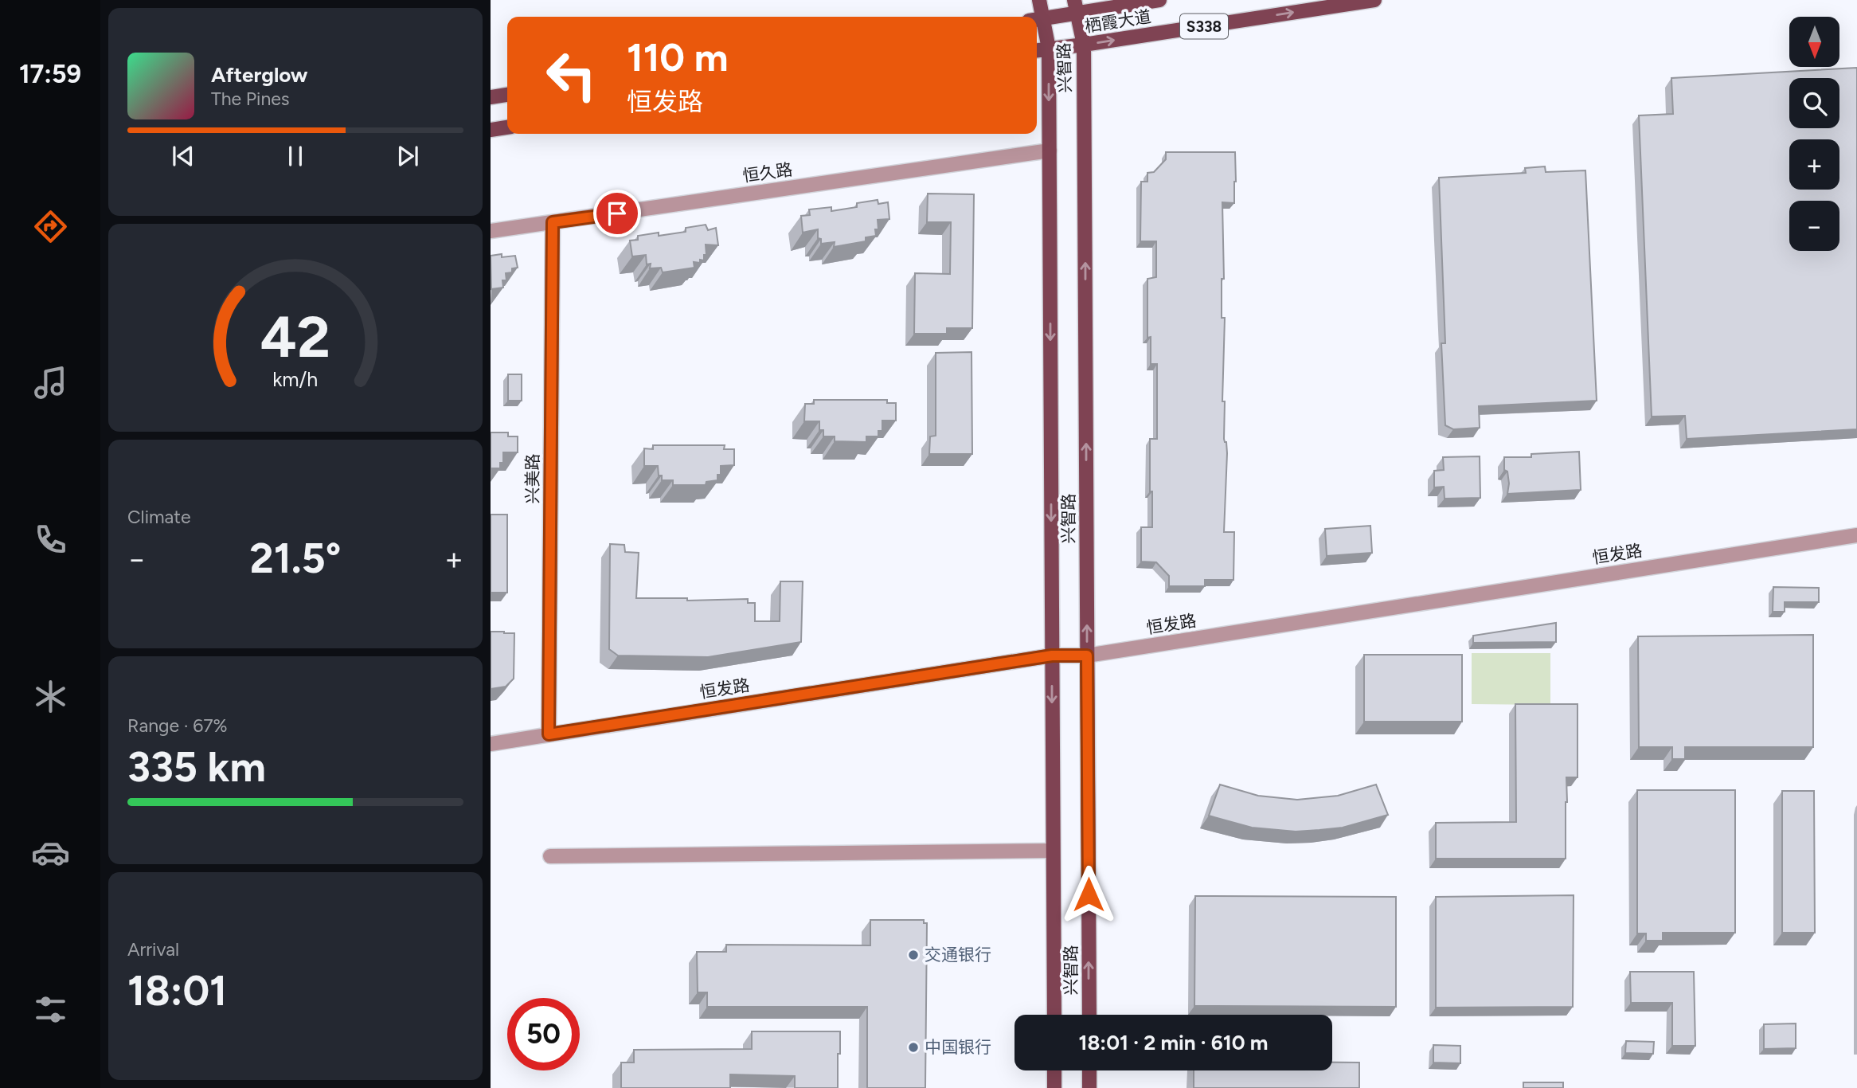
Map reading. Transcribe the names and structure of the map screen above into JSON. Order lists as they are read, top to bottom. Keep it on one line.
{"streets":{"main road":["栖霞大道","S338","兴智路"],"street":["恒久路","兴美路","恒发路"]},"crossings":[["栖霞大道","兴智路"],["兴智路","恒久路"],["兴智路","恒发路"],["恒久路","兴美路"],["兴美路","恒发路"]],"one_way":["栖霞大道"],"places":["交通银行","中国银行"],"north":"bottom","page":{"tabs":"17:59","map_buttons":["+","−"],"turn":["110 m","恒发路"],"song":["Afterglow","The Pines"],"tile":["Climate",["Range · 67%","335 km"],["Arrival","18:01"]],"heat":["−","21.5°","+"],"limit":"50","trip":"18:01 · 2 min · 610 m","gauge":["42","km/h"]}}
